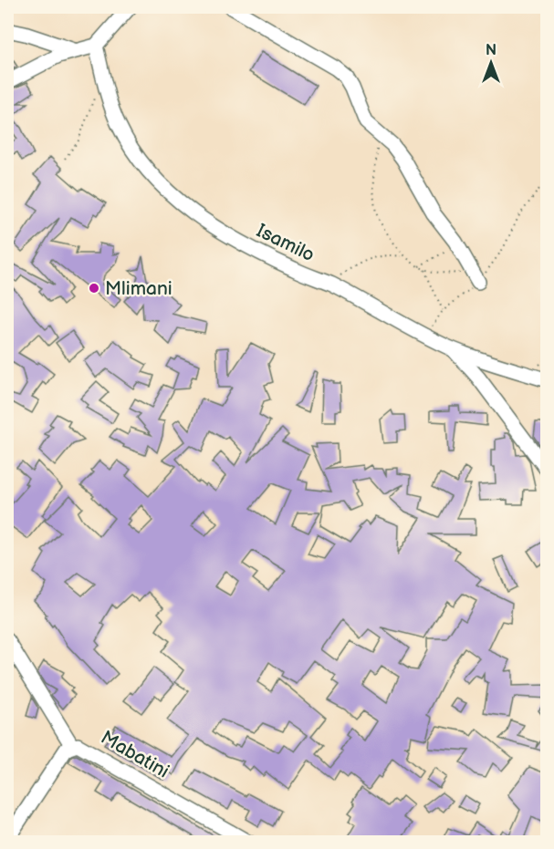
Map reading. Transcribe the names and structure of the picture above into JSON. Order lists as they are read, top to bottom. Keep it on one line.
{"streets":{"street":["Isamilo","Mabatini"]},"places":["Mlimani"],"north":"top"}
